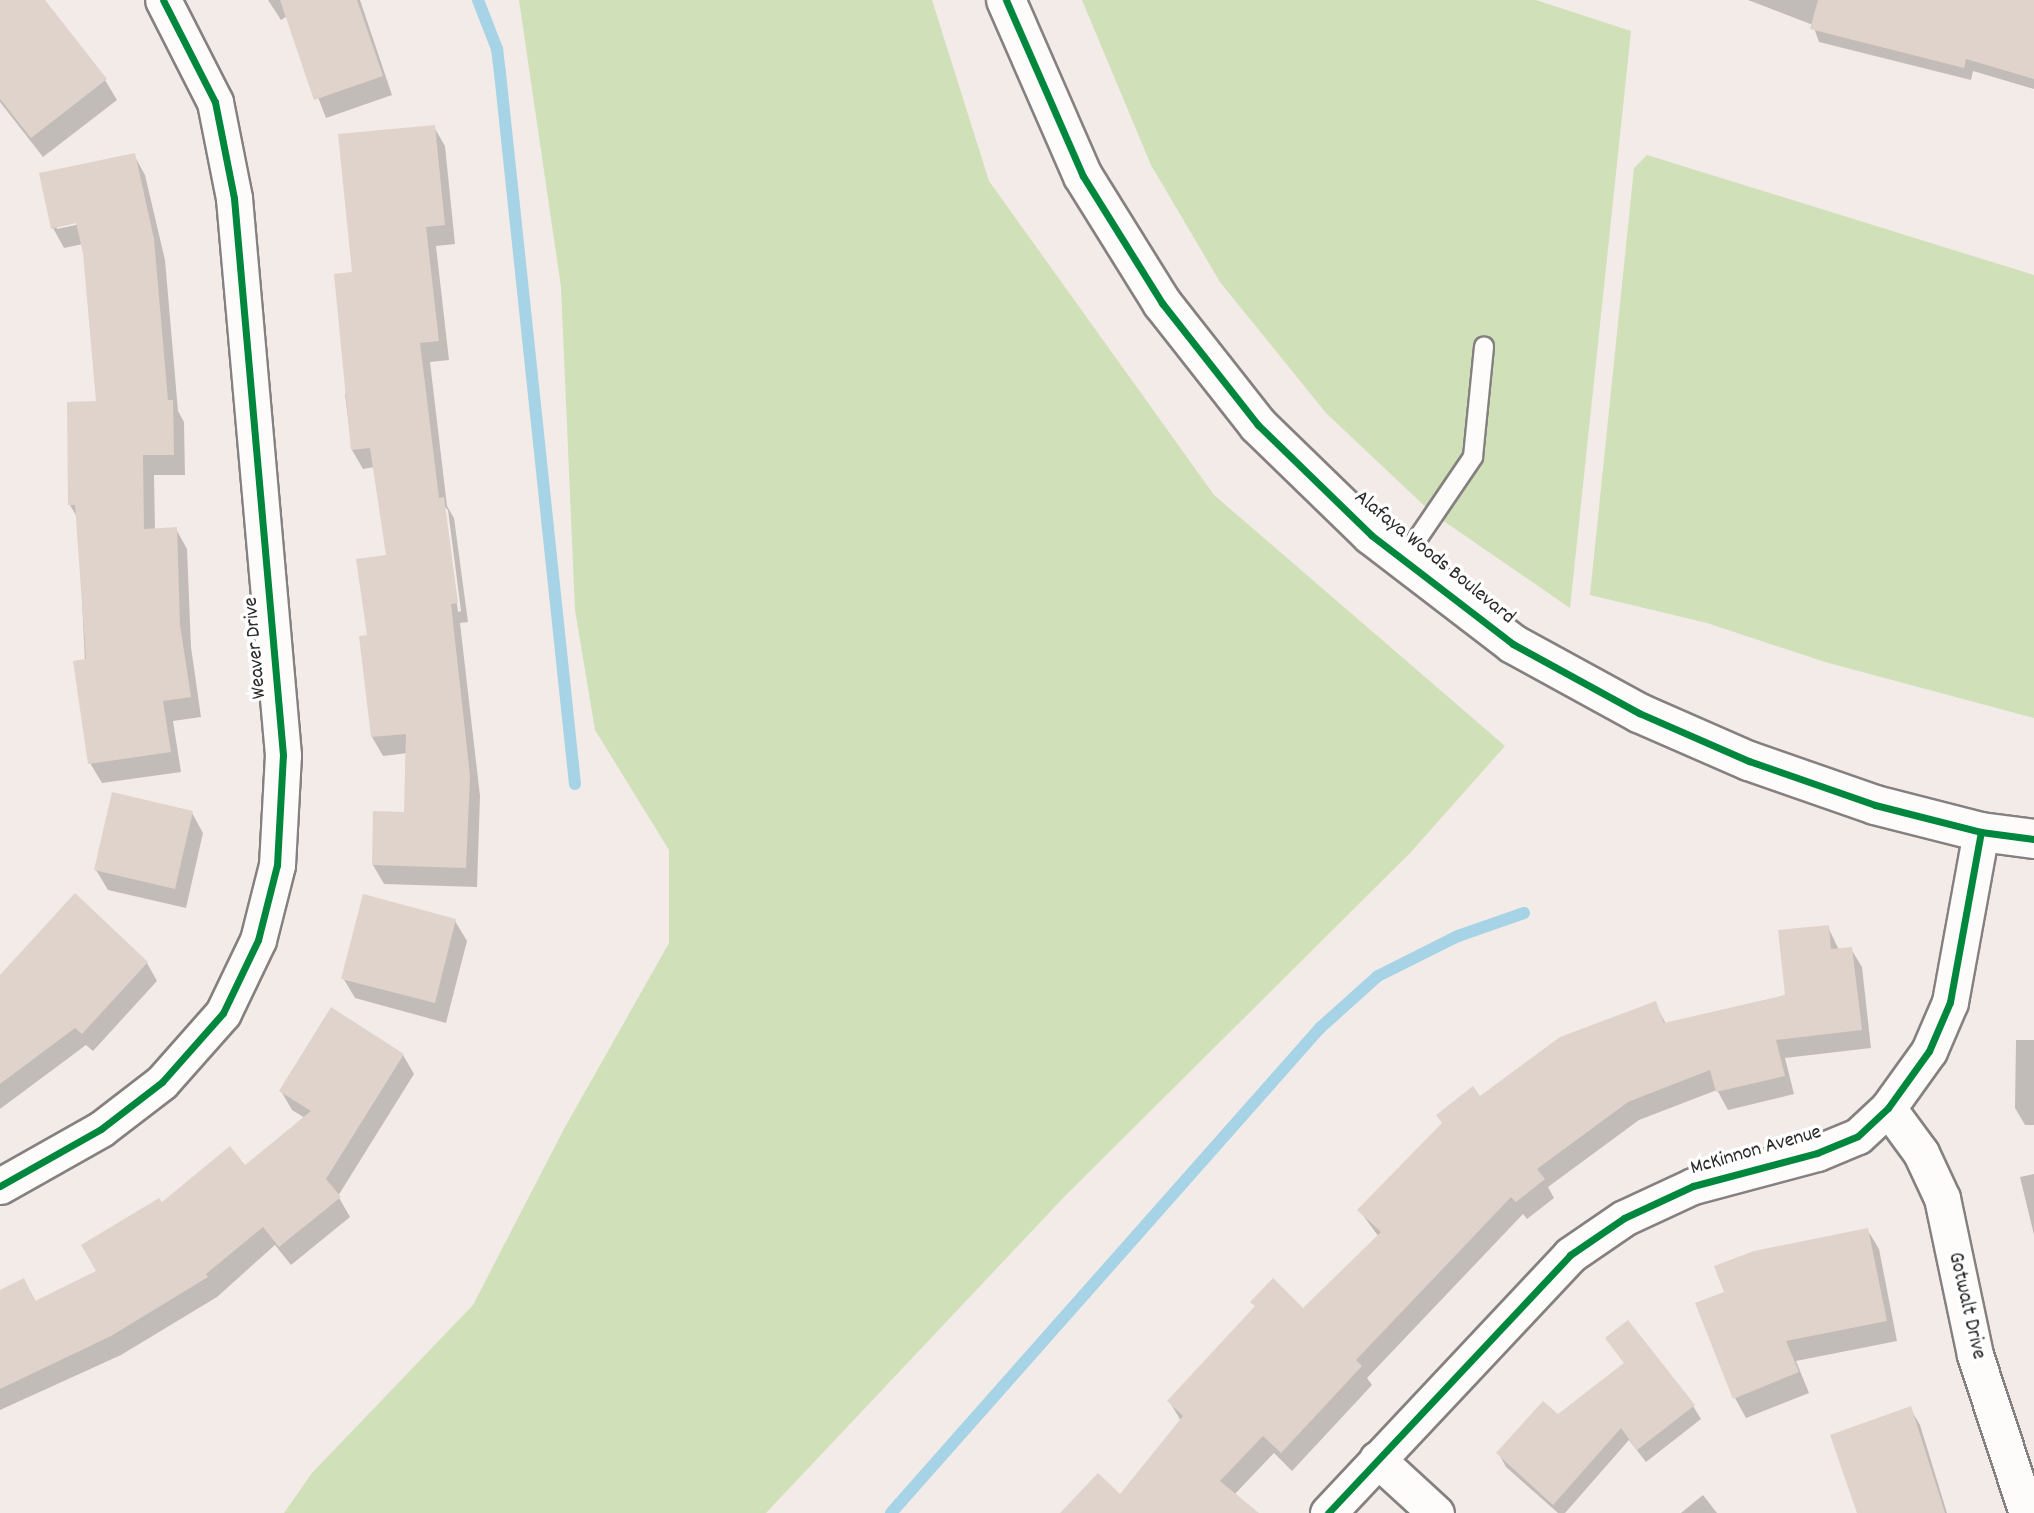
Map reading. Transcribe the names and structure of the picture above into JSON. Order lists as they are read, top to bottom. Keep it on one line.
{"streets":{"street":["Alafaya Woods Boulevard","Weaver Drive","McKinnon Avenue","Gotwalt Drive"]},"crossings":[["Alafaya Woods Boulevard","McKinnon Avenue"],["McKinnon Avenue","Gotwalt Drive"]]}
